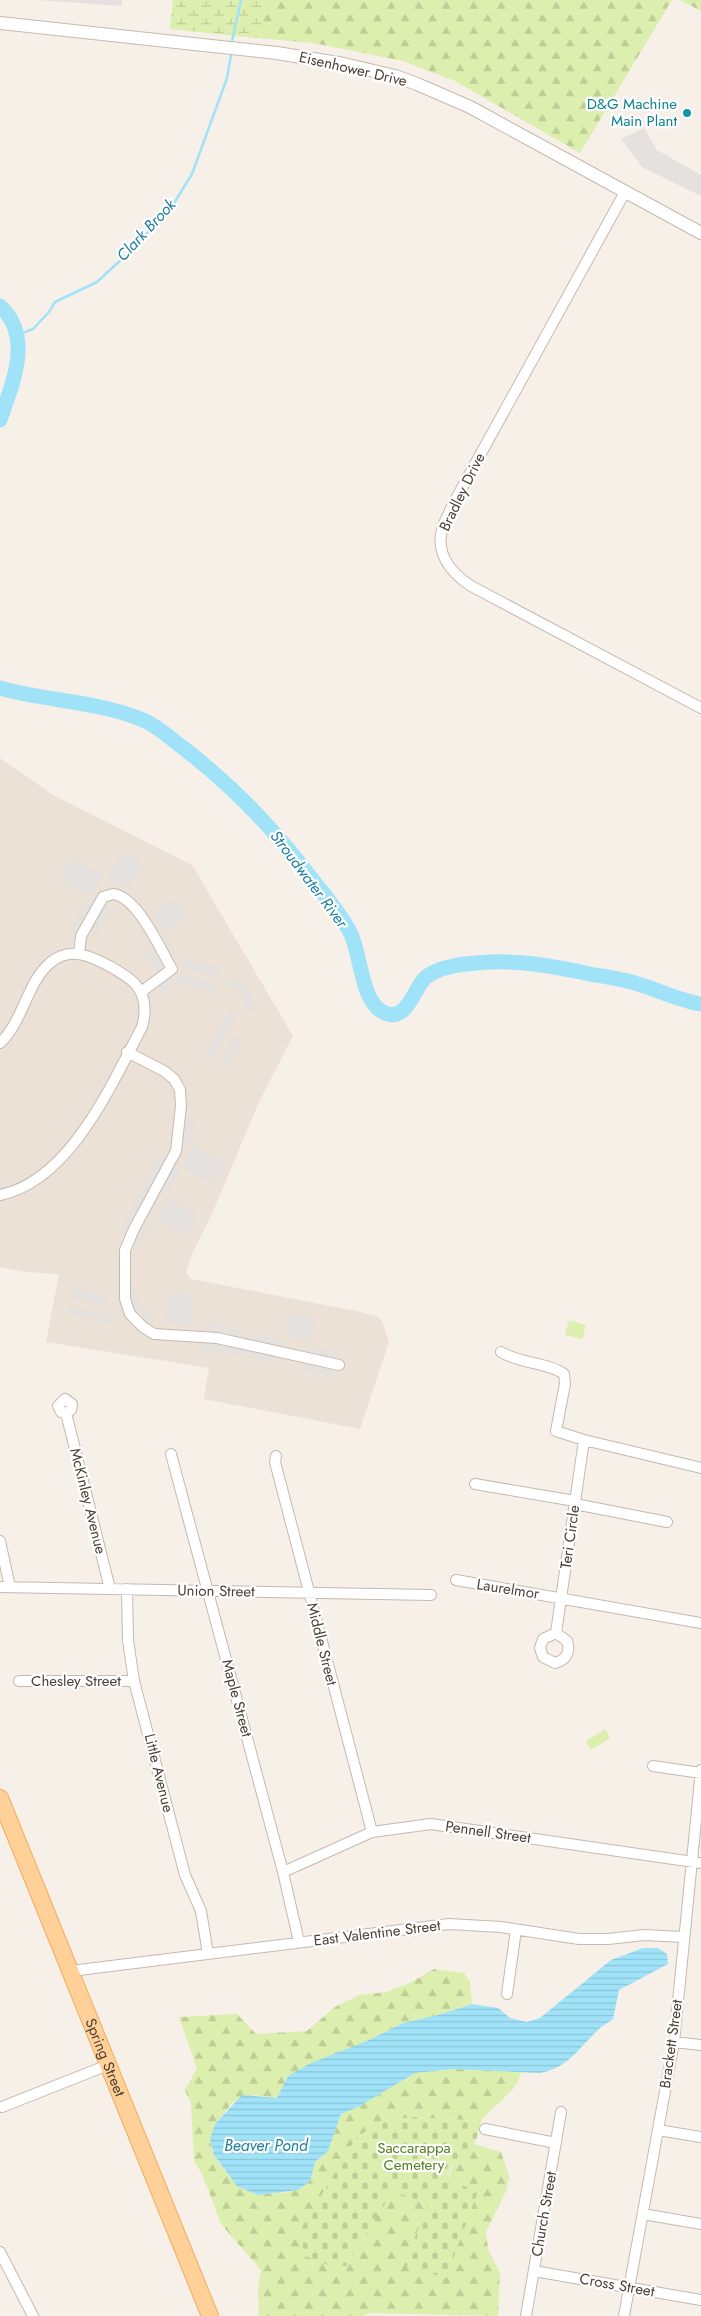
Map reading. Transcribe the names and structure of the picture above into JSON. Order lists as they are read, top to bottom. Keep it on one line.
{"streets":{"main road":["Spring Street"],"street":["Eisenhower Drive","Bradley Drive","McKinley Avenue","Teri Circle","Laurelmor","Union Street","Middle Street","Chesley Street","Maple Street","Little Avenue","Pennell Street","East Valentine Street","Brackett Street","Church Street","Cross Street"]},"crossings":[["Eisenhower Drive","Bradley Drive"],["McKinley Avenue","Union Street"],["Teri Circle","Laurelmor"],["Union Street","Middle Street"],["Union Street","Maple Street"],["Union Street","Little Avenue"],["Middle Street","Pennell Street"],["Chesley Street","Little Avenue"],["Maple Street","Pennell Street"],["Maple Street","East Valentine Street"],["Little Avenue","East Valentine Street"],["Pennell Street","Brackett Street"],["East Valentine Street","Brackett Street"],["East Valentine Street","Spring Street"],["Brackett Street","Cross Street"],["Church Street","Cross Street"]],"water":["Clark Brook","Stroudwater River","Beaver Pond"],"parks":["Saccarappa Cemetery"],"places":["D&G Machine Main Plant"]}
